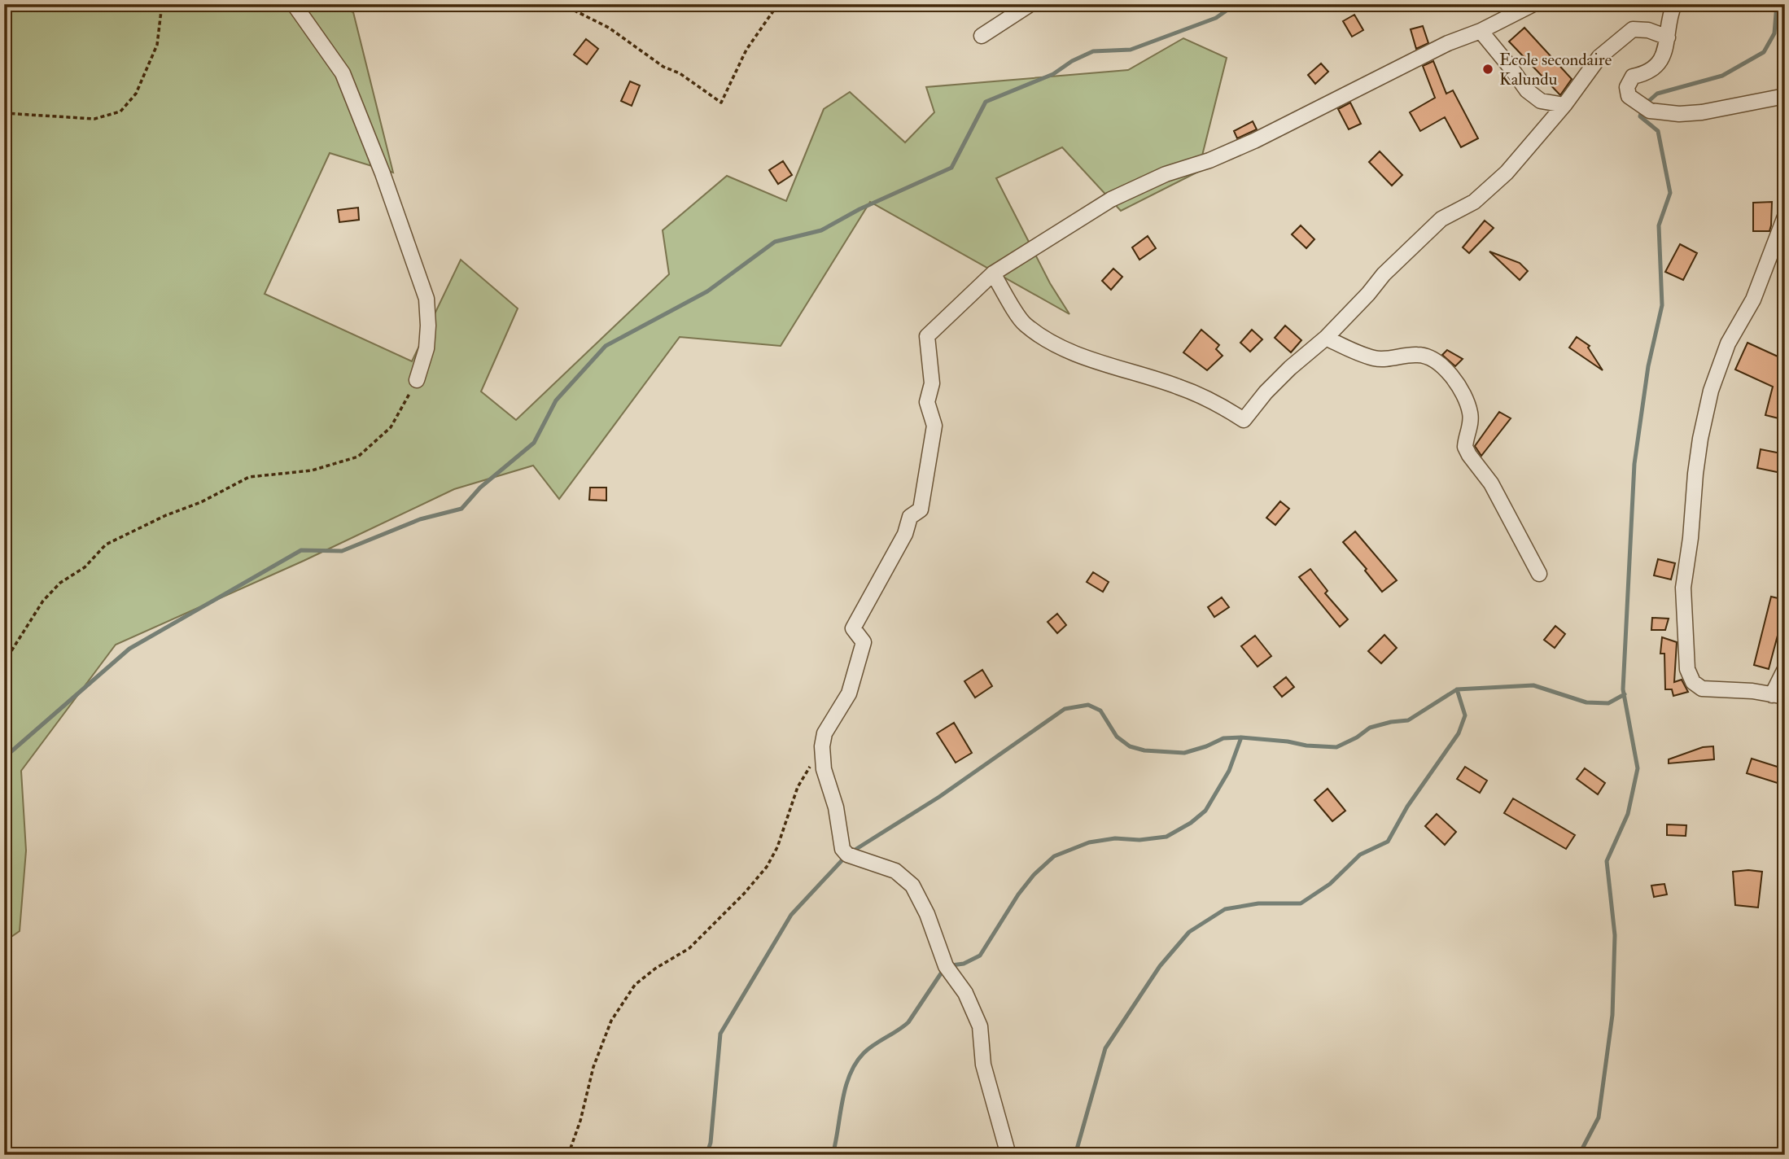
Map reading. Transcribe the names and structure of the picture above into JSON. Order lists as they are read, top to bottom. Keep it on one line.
{"places":["Ecole secondaire Kalundu"]}
